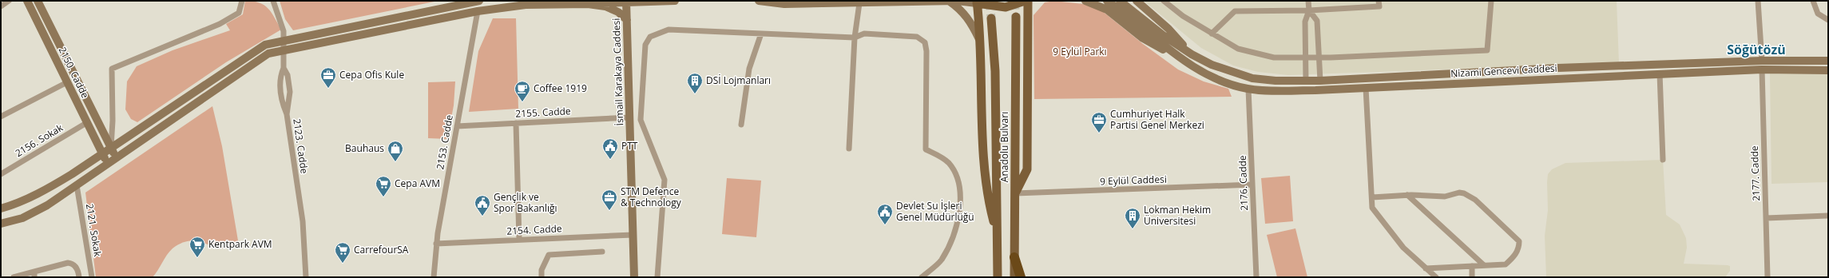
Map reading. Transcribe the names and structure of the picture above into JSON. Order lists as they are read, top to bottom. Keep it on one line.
{"streets":{"main road":["Anadolu Bulvarı"],"street":["Nizami Gencevi Caddesi","İsmail Karakaya Caddesi","2150. Cadde","2155. Cadde","2156. Sokak","2153. Cadde","2123. Cadde","2177. Cadde","9 Eylül Caddesi","2176. Cadde","2121. Sokak","2154. Cadde"]},"crossings":[["Nizami Gencevi Caddesi","2177. Cadde"],["Nizami Gencevi Caddesi","2176. Cadde"],["İsmail Karakaya Caddesi","2155. Cadde"],["İsmail Karakaya Caddesi","2154. Cadde"],["2150. Cadde","2156. Sokak"],["2155. Cadde","2153. Cadde"],["2153. Cadde","2154. Cadde"],["Anadolu Bulvarı","9 Eylül Caddesi"],["9 Eylül Caddesi","2176. Cadde"]],"districts":["Söğütözü"],"parks":["9 Eylül Parkı"],"places":{"office":["Cepa Ofis Kule","Cumhuriyet Halk Partisi Genel Merkezi","STM Defence & Technology"],"building":["DSİ Lojmanları","Lokman Hekim Üniversitesi"],"cafe":["Coffee 1919"],"public building":["PTT","Gençlik ve Spor Bakanlığı","Devlet Su İşleri Genel Müdürlüğü"],"shop":["Bauhaus"],"supermarket":["Cepa AVM","Kentpark AVM","CarrefourSA"]}}
